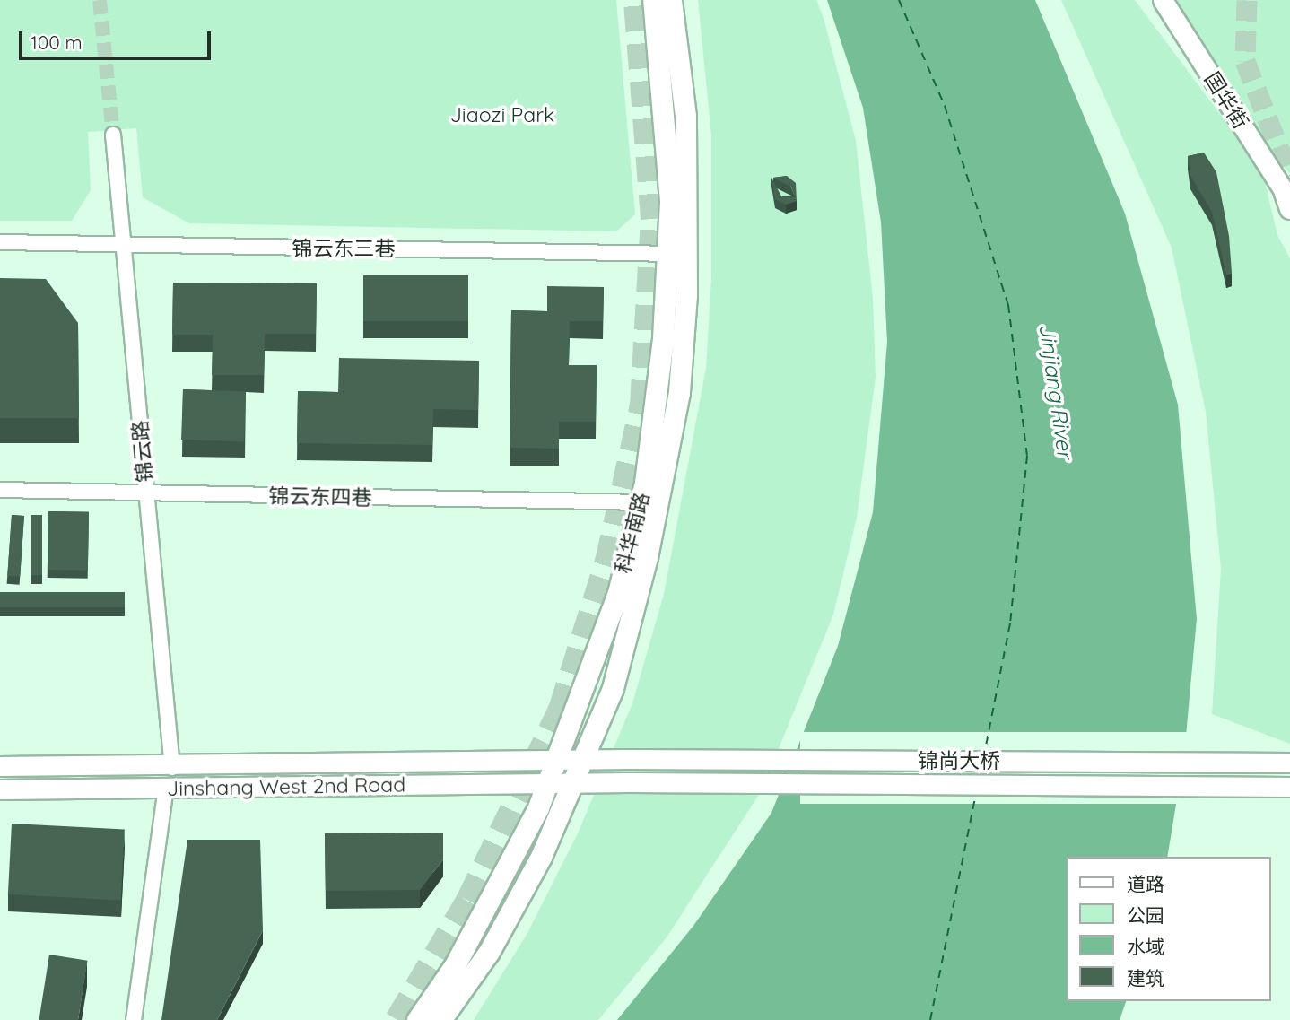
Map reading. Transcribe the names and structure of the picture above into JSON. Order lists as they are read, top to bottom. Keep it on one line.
{"streets":{"main road":["科华南路"],"street":["国华街","锦云东三巷","锦云路","锦云东四巷","锦尚大桥","Jinshang West 2nd Road"]},"crossings":[["锦云东三巷","锦云路"],["锦云东三巷","科华南路"],["锦云路","锦云东四巷"],["锦云路","锦尚大桥"],["锦云东四巷","科华南路"],["科华南路","锦尚大桥"],["科华南路","Jinshang West 2nd Road"],["锦尚大桥","Jinshang West 2nd Road"]],"water":["Jinjiang River"],"parks":["Jiaozi Park"],"legend":["道路","公园","水域","建筑"],"scale_bar":"100 m"}
